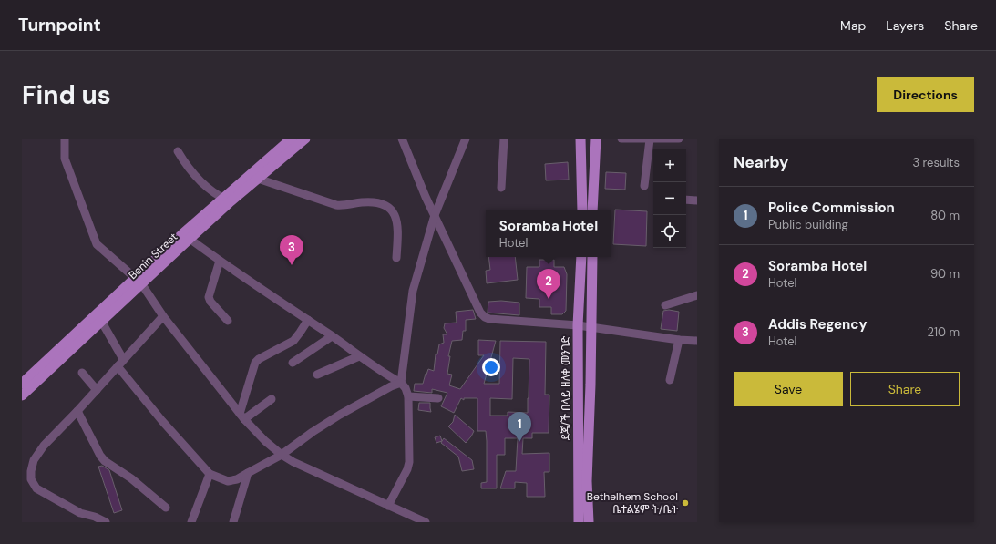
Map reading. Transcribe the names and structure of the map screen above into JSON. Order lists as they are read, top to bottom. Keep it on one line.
{"streets":{"main road":["Benin Street","ደጃ/ች በላይ ዘለቀ መንገድ"]},"places":["Bethelhem School ቤተልሄም ት/ቤት"],"page":{"header":"Turnpoint","nav":["Map","Layers","Share"],"buttons":["Directions",["Save","Share"]],"title":"Find us","heading":["Nearby","3 results"],"map_buttons":["+","−"],"list":[{"mark":"1","name":"Police Commission","note":"Public building","value":"80 m"},{"mark":"2","name":"Soramba Hotel","note":"Hotel","value":"90 m"},{"mark":"3","name":"Addis Regency","note":"Hotel","value":"210 m"}],"popup":["Soramba Hotel","Hotel"],"pins":["3","2","1"]}}
